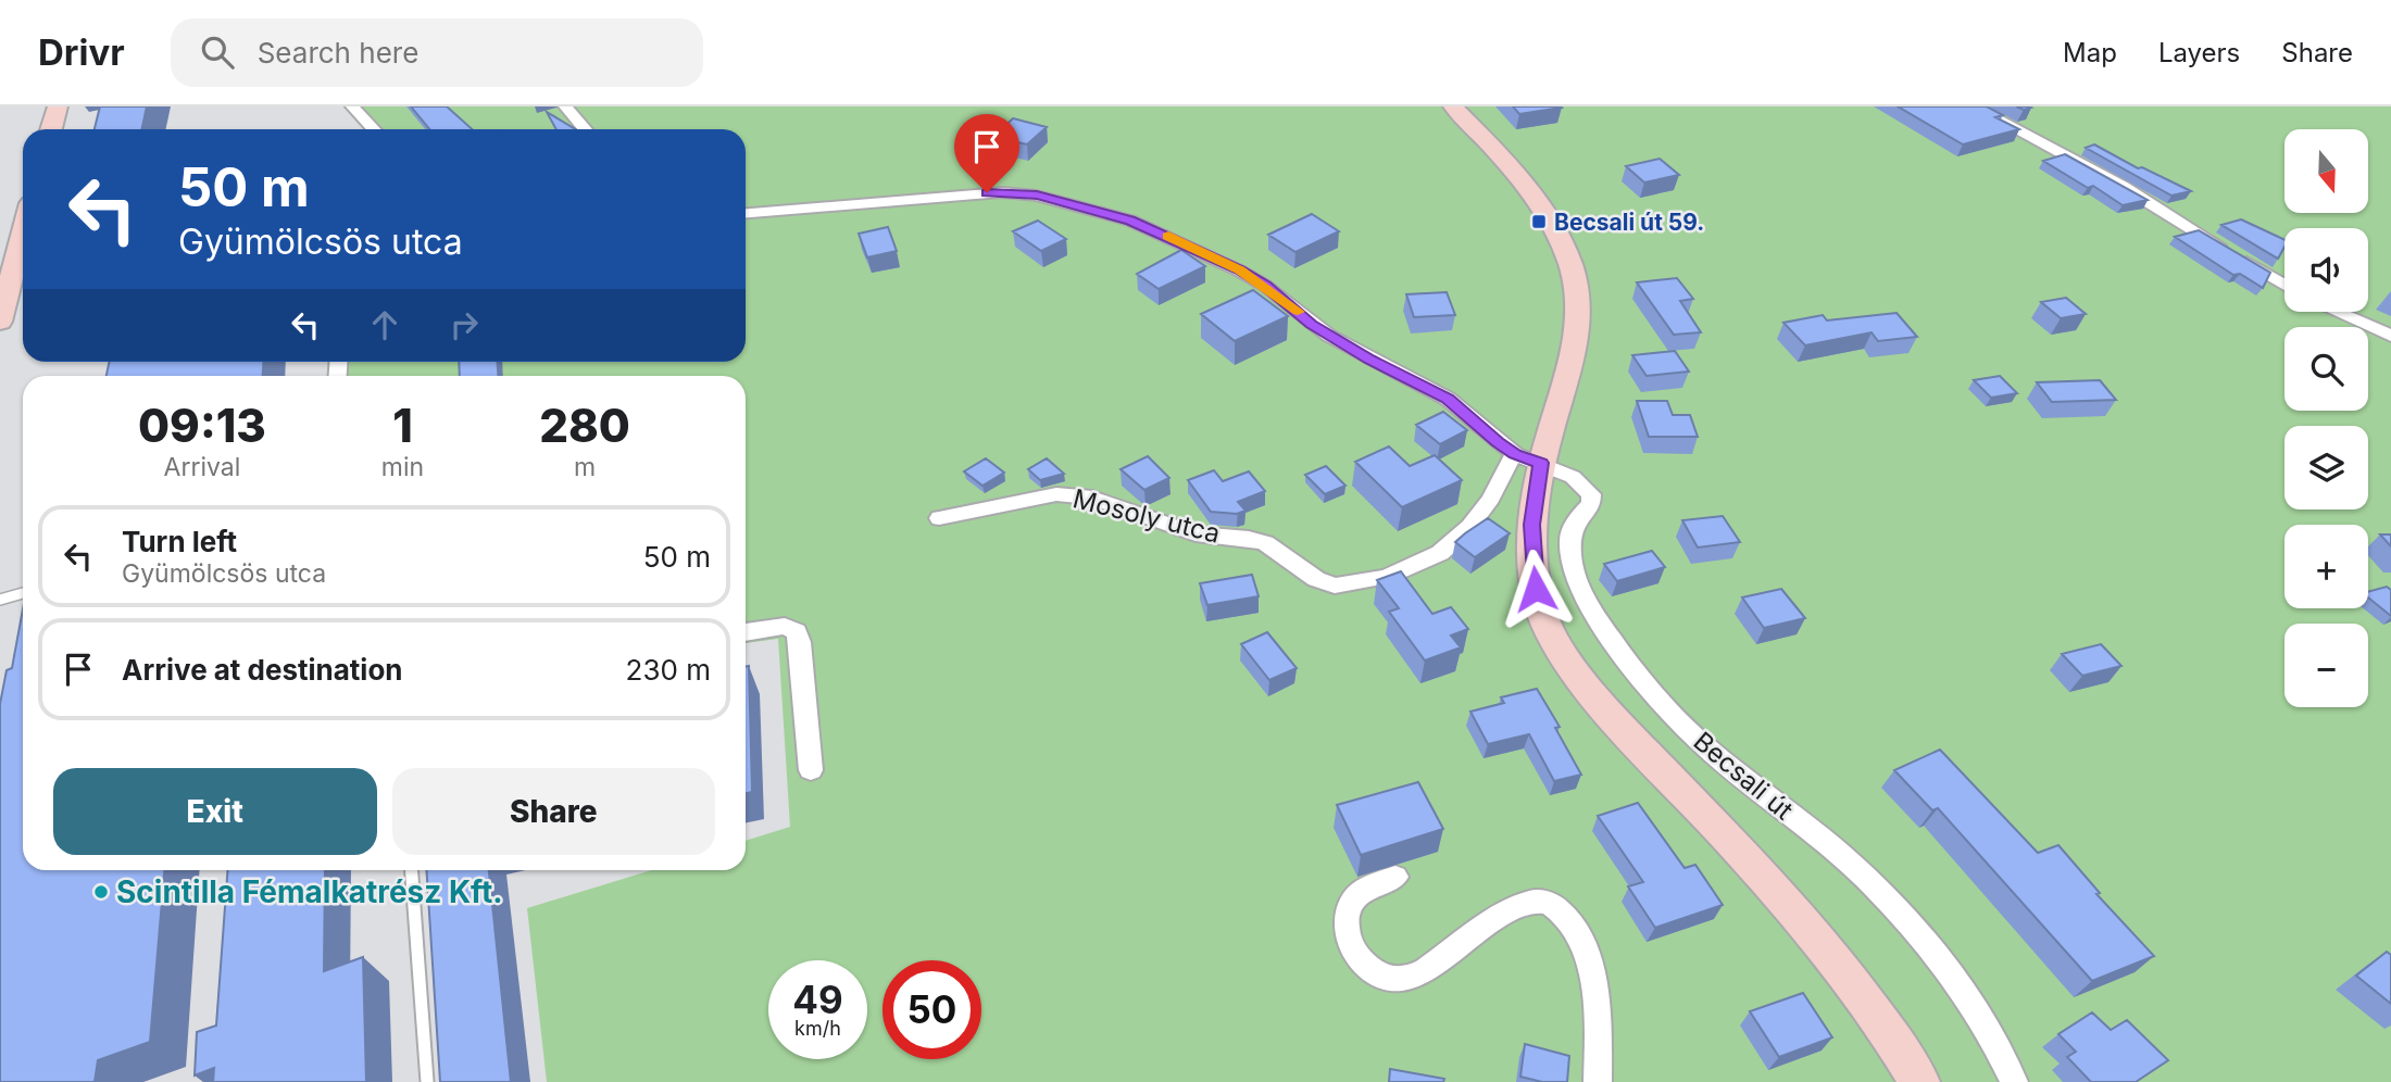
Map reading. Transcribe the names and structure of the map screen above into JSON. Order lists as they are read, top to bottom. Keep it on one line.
{"streets":{"main road":["Becsali út"],"street":["Mosoly utca"]},"crossings":[["Mosoly utca","Becsali út"]],"places":{"transit":["Becsali út 59."],"other":["Scintilla Fémalkatrész Kft."]},"north":"bottom","page":{"header":"Drivr","search":"Search here","nav":["Map","Layers","Share"],"map_buttons":["+","−"],"turn":["50 m","Gyümölcsös utca"],"eta":["09:13","Arrival","1","min","280","m"],"list":[{"name":"Turn left","note":"Gyümölcsös utca","value":"50 m"},{"name":"Arrive at destination","value":"230 m"}],"buttons":["Exit","Share"],"speed":"49 km/h","limit":"50"}}
